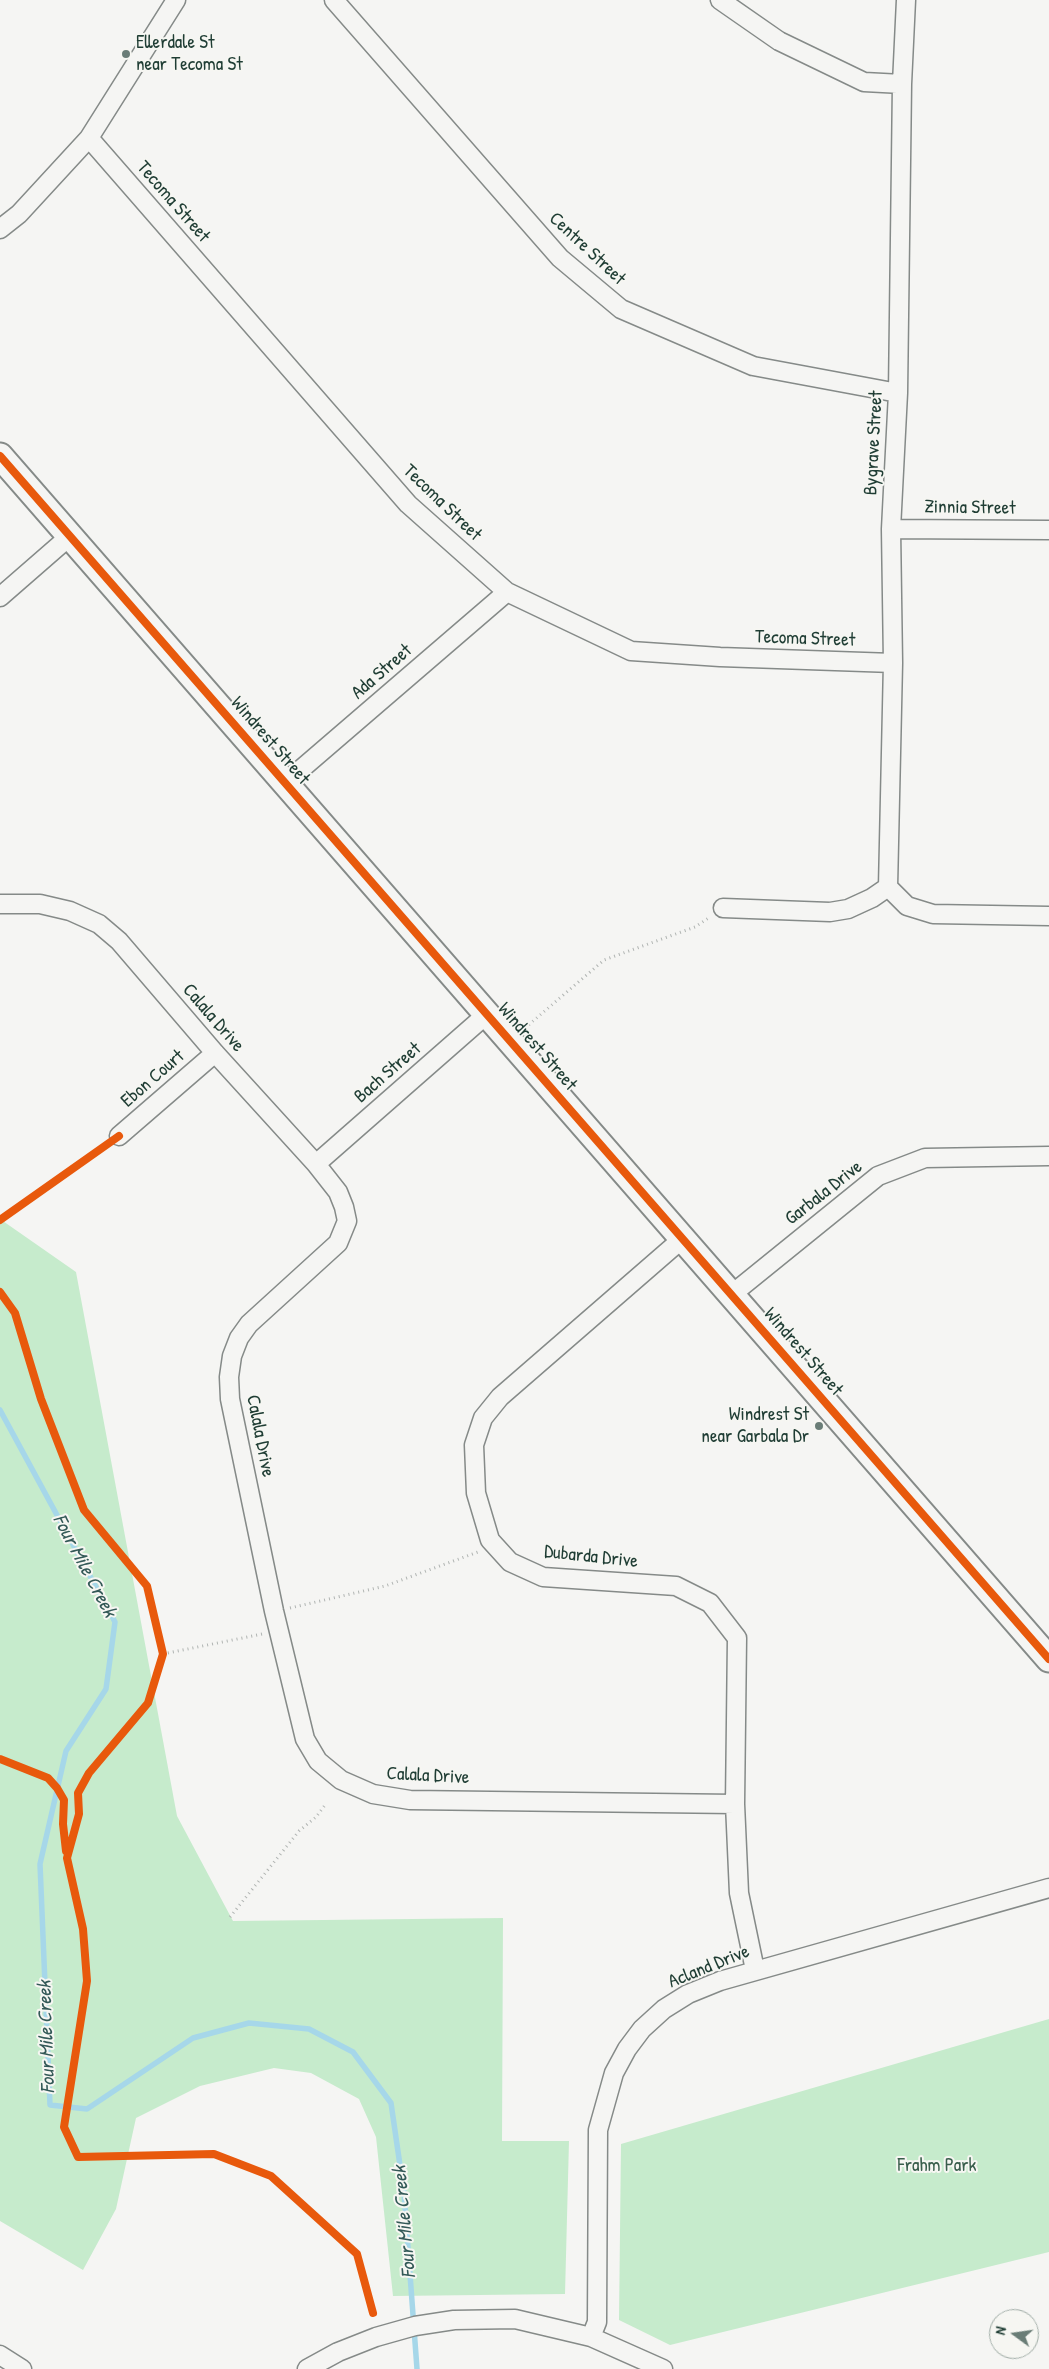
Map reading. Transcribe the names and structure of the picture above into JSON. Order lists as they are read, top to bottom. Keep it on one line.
{"streets":{"street":["Tecoma Street","Centre Street","Bygrave Street","Zinnia Street","Ada Street","Windrest Street","Calala Drive","Bach Street","Ebon Court","Garbala Drive","Dubarda Drive","Acland Drive"]},"crossings":[["Tecoma Street","Bygrave Street"],["Tecoma Street","Ada Street"],["Centre Street","Bygrave Street"],["Bygrave Street","Zinnia Street"],["Ada Street","Windrest Street"],["Windrest Street","Bach Street"],["Windrest Street","Garbala Drive"],["Windrest Street","Dubarda Drive"],["Calala Drive","Bach Street"],["Calala Drive","Ebon Court"],["Calala Drive","Dubarda Drive"],["Dubarda Drive","Acland Drive"]],"water":["Four Mile Creek"],"parks":["Frahm Park"],"places":["Ellerdale St near Tecoma St","Windrest St near Garbala Dr"],"north":"left"}
